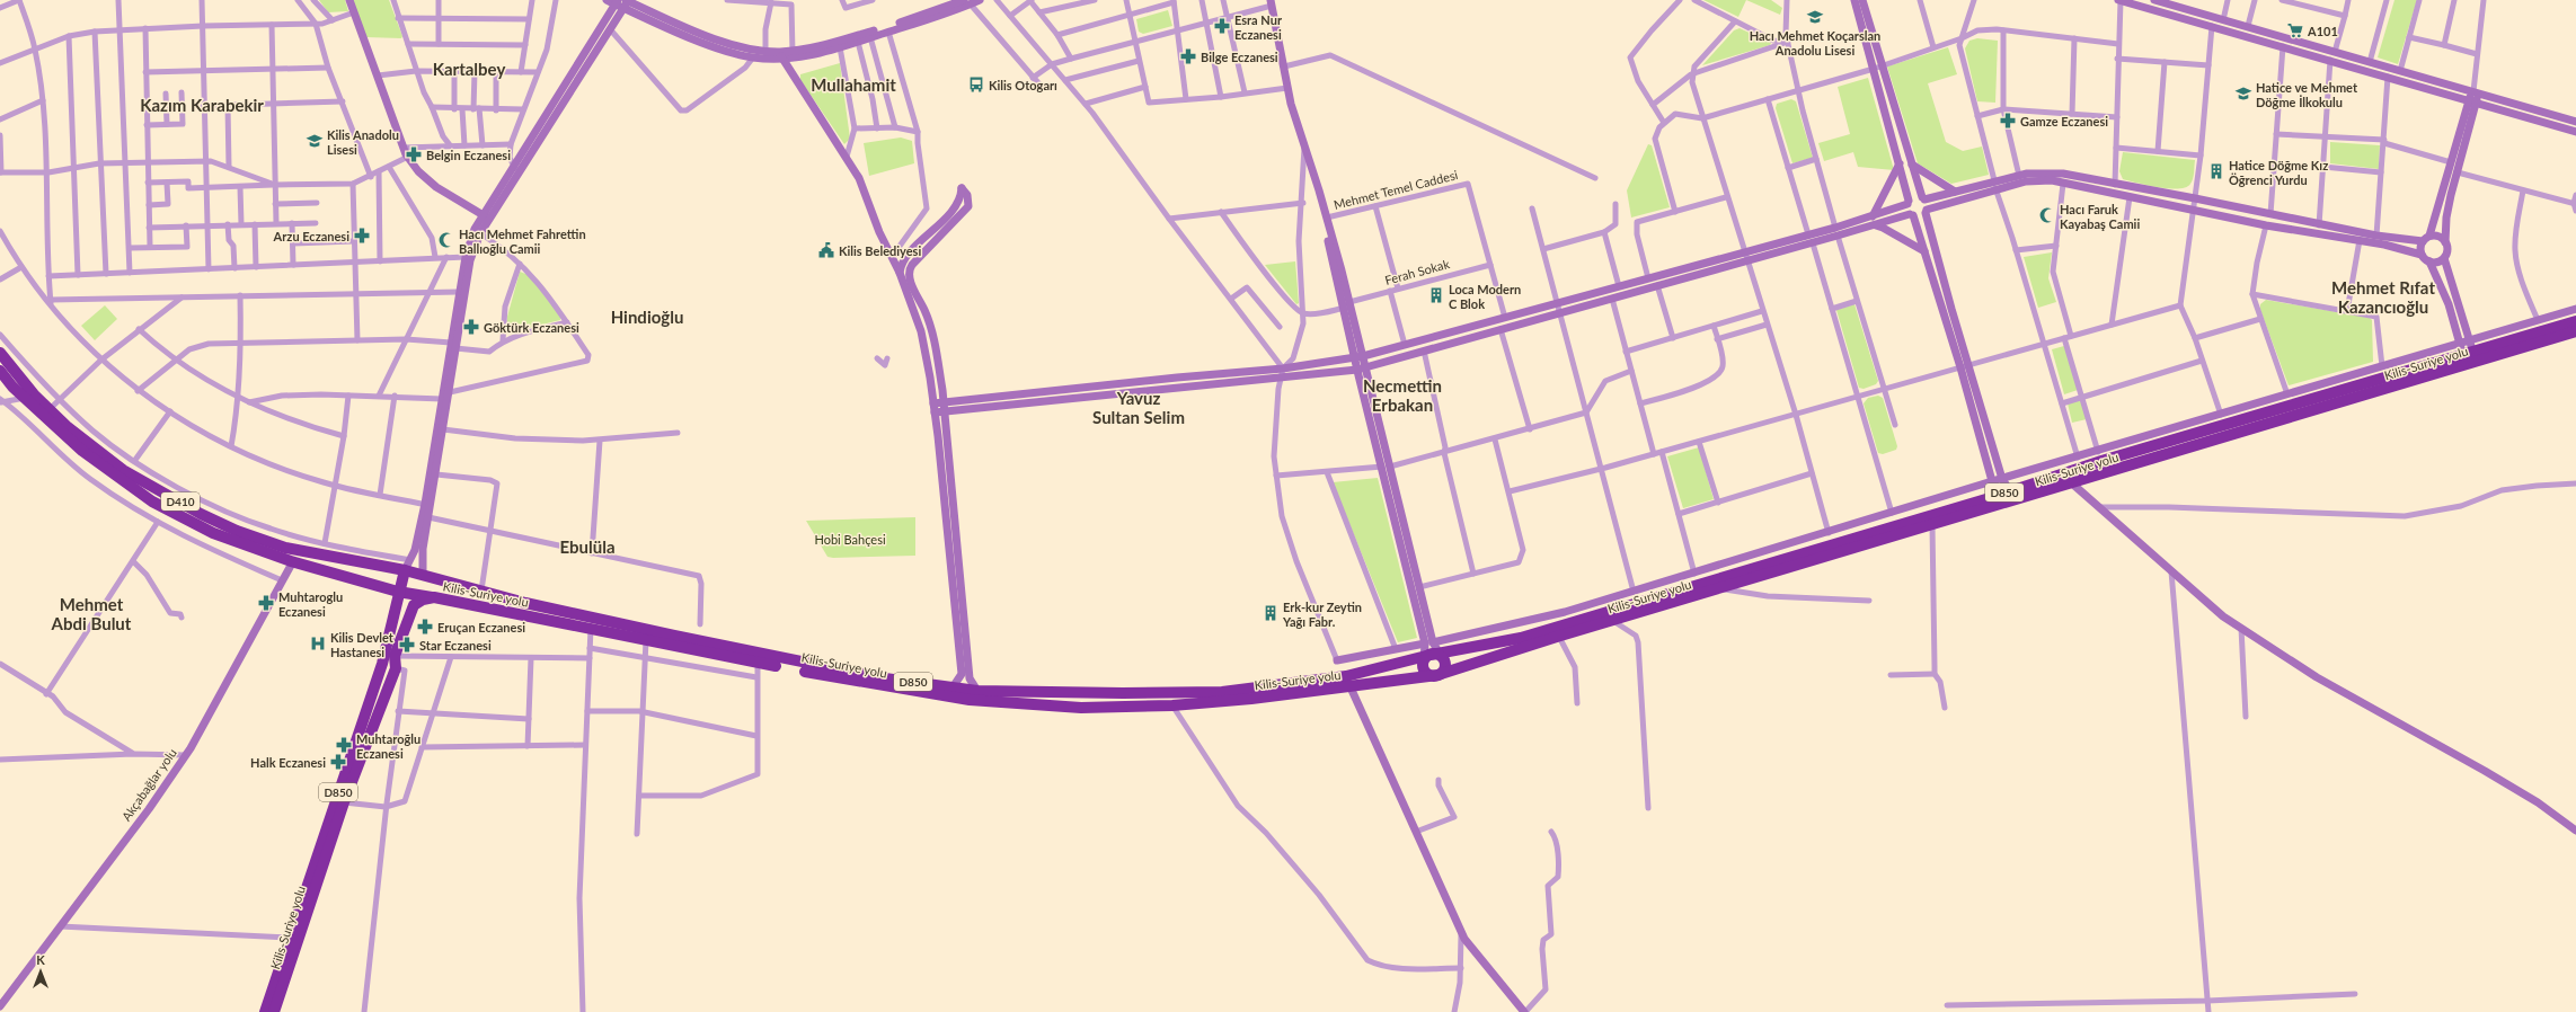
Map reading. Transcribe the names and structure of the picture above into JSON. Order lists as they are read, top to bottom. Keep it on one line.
{"streets":{"highway":["Kilis-Suriye yolu","D850","D410"],"street":["Mehmet Temel Caddesi","Ferah Sokak","Akçabağlar yolu"]},"crossings":[["Mehmet Temel Caddesi","Ferah Sokak"],["Kilis-Suriye yolu","D850"],["Kilis-Suriye yolu","D410"],["D850","D410"],["D410","Akçabağlar yolu"]],"districts":["Kartalbey","Mullahamit","Kazım Karabekir","Mehmet Rıfat Kazancıoğlu","Hindioğlu","Necmettin Erbakan","Yavuz Sultan Selim","Ebulüla","Mehmet Abdi Bulut"],"parks":["Hobi Bahçesi"],"places":{"school or university":["Hacı Mehmet Koçarslan Anadolu Lisesi","Hatice ve Mehmet Döğme İlkokulu","Kilis Anadolu Lisesi"],"pharmacy":["Esra Nur Eczanesi","Bilge Eczanesi","Gamze Eczanesi","Belgin Eczanesi","Arzu Eczanesi","Göktürk Eczanesi","Muhtaroglu Eczanesi","Eruçan Eczanesi","Star Eczanesi","Muhtaroğlu Eczanesi","Halk Eczanesi"],"supermarket":["A101"],"bus stop":["Kilis Otogarı"],"building":["Hatice Döğme Kız Öğrenci Yurdu","Loca Modern C Blok","Erk-kur Zeytin Yağı Fabr."],"mosque":["Hacı Faruk Kayabaş Camii","Hacı Mehmet Fahrettin Ballıoğlu Camii"],"public building":["Kilis Belediyesi"],"hospital":["Kilis Devlet Hastanesi"]},"north":"top"}
